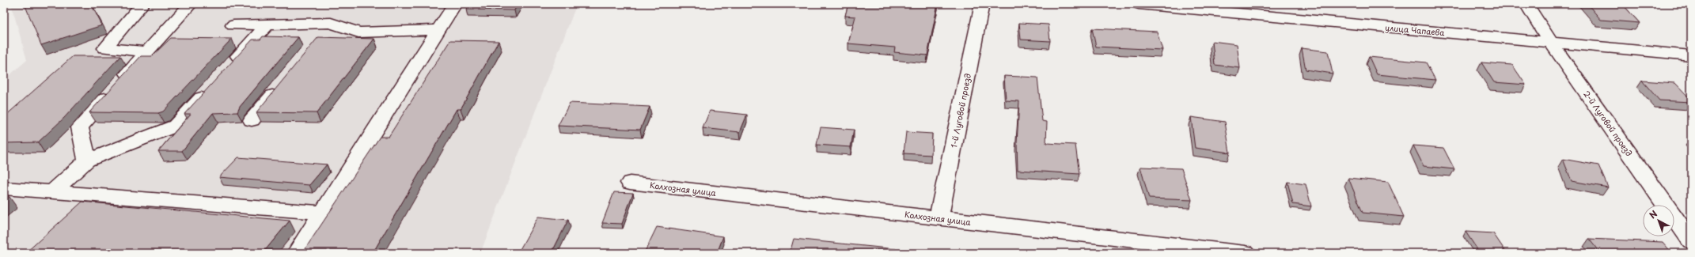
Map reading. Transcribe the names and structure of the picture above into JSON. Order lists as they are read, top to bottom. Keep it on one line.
{"streets":{"street":["улица Чапаева","1-й Луговой проезд","2-й Луговой проезд","Колхозная улица"]},"crossings":[["улица Чапаева","2-й Луговой проезд"],["1-й Луговой проезд","Колхозная улица"]],"north":"top left"}
